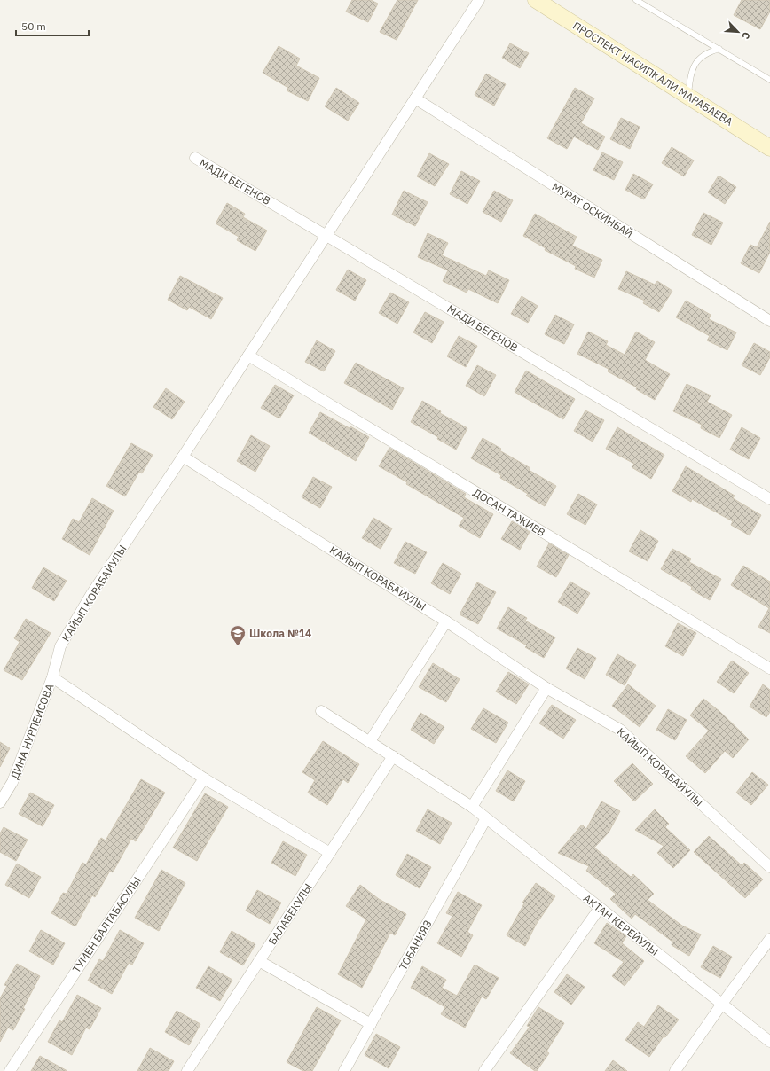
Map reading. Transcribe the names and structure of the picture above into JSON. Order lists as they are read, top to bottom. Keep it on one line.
{"streets":{"main road":["ПРОСПЕКТ НАСИПКАЛИ МАРАБАЕВА"],"street":["МАДИ БЕГЕНОВ","МУРАТ ОСКИНБАЙ","ДОСАН ТАЖИЕВ","КАЙЫП КОРАБАЙУЛЫ","ДИНА НУРПЕИСОВА","БАЛАБЕКУЛЫ","ТУМЕН БАЛТАБАСУЛЫ","АКТАН КЕРЕЙУЛЫ","ТОБАНИЯЗ"]},"crossings":[["КАЙЫП КОРАБАЙУЛЫ","ДИНА НУРПЕИСОВА"],["БАЛАБЕКУЛЫ","АКТАН КЕРЕЙУЛЫ"],["АКТАН КЕРЕЙУЛЫ","ТОБАНИЯЗ"]],"places":{"school or university":["Школа №14"]},"scale_bar":"50 m","north":"bottom right"}
